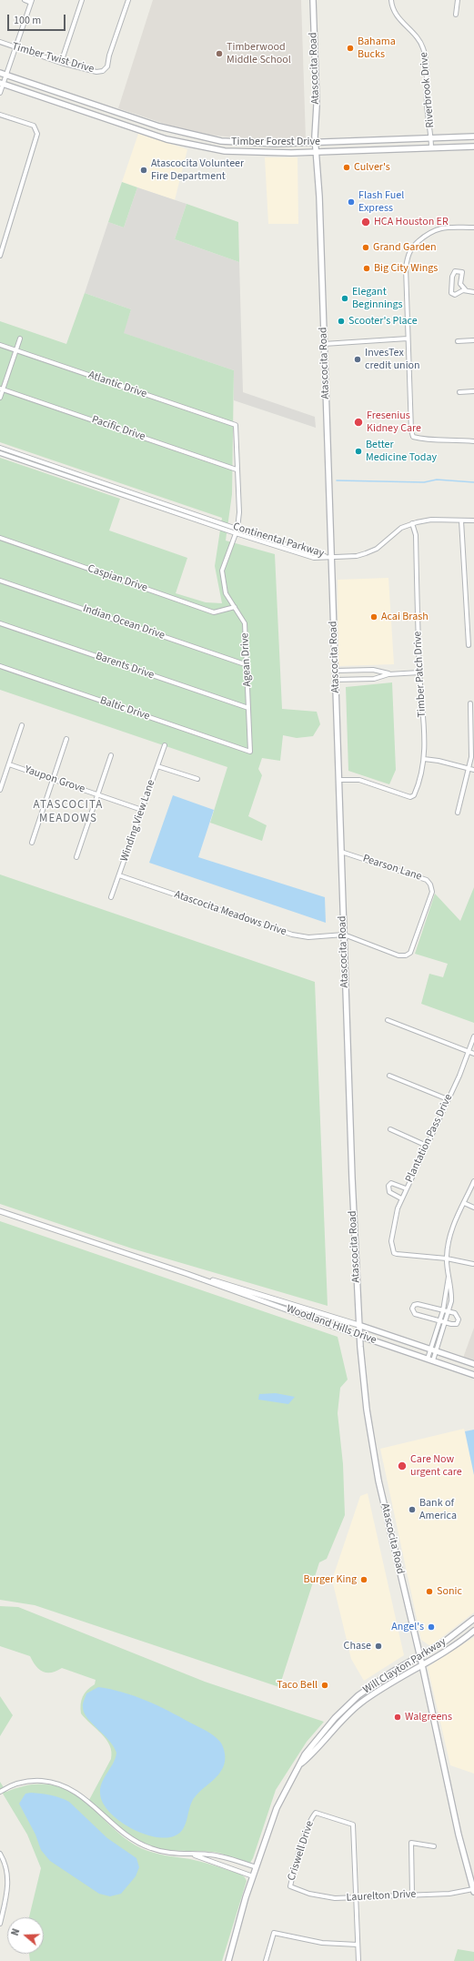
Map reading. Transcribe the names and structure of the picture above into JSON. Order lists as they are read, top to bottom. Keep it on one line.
{"streets":{"main road":["Atascocita Road","Timber Forest Drive","Woodland Hills Drive","Will Clayton Parkway"],"street":["Timber Twist Drive","Riverbrook Drive","Atlantic Drive","Pacific Drive","Continental Parkway","Caspian Drive","Indian Ocean Drive","Agean Drive","Barents Drive","Timber Patch Drive","Baltic Drive","Yaupon Grove","Winding View Lane","Pearson Lane","Atascocita Meadows Drive","Plantation Pass Drive","Criswell Drive","Laurelton Drive"]},"crossings":[["Atascocita Road","Timber Forest Drive"],["Atascocita Road","Continental Parkway"],["Atascocita Road","Timber Patch Drive"],["Atascocita Road","Pearson Lane"],["Atascocita Road","Atascocita Meadows Drive"],["Atascocita Road","Woodland Hills Drive"],["Atascocita Road","Will Clayton Parkway"],["Atascocita Road","Laurelton Drive"],["Riverbrook Drive","Timber Forest Drive"],["Atlantic Drive","Agean Drive"],["Pacific Drive","Agean Drive"],["Continental Parkway","Agean Drive"],["Caspian Drive","Agean Drive"],["Indian Ocean Drive","Agean Drive"],["Agean Drive","Barents Drive"],["Agean Drive","Baltic Drive"],["Yaupon Grove","Winding View Lane"],["Winding View Lane","Atascocita Meadows Drive"],["Pearson Lane","Atascocita Meadows Drive"],["Criswell Drive","Laurelton Drive"]],"districts":["ATASCOCITA MEADOWS"],"places":["Bahama Bucks","Timberwood Middle School","Culver's","Atascocita Volunteer Fire Department","Flash Fuel Express","HCA Houston ER","Grand Garden","Big City Wings","Elegant Beginnings","Scooter's Place","InvesTex credit union","Fresenius Kidney Care","Better Medicine Today","Acai Brash","Care Now urgent care","Bank of America","Burger King","Sonic","Angel's","Chase","Taco Bell","Walgreens"],"scale_bar":"100 m","north":"left"}
